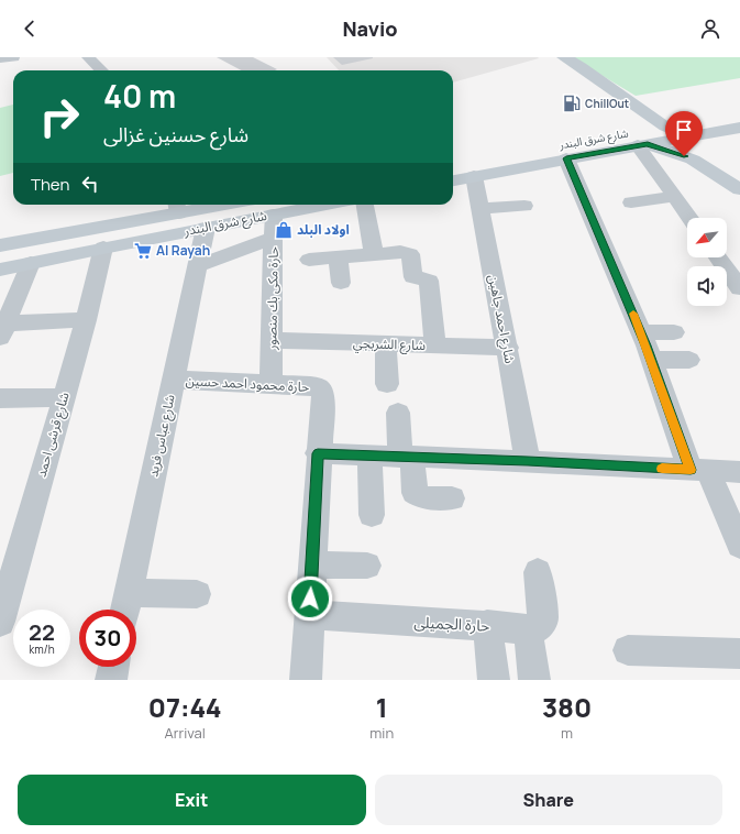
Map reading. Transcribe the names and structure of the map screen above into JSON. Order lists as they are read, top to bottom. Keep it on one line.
{"streets":{"main road":["شارع شرق البندر"],"street":["حارة مكى بك منصور","شارع احمد جاهين","شارع الشربجي","حارة محمود احمد حسين","شارع قرشى احمد","شارع عباس فريد","حارة الجميلى"]},"crossings":[["شارع شرق البندر","حارة مكى بك منصور"],["شارع شرق البندر","شارع احمد جاهين"],["شارع شرق البندر","شارع قرشى احمد"],["شارع شرق البندر","شارع عباس فريد"],["حارة مكى بك منصور","شارع الشربجي"],["حارة مكى بك منصور","حارة محمود احمد حسين"],["شارع احمد جاهين","شارع الشربجي"],["حارة محمود احمد حسين","شارع عباس فريد"],["حارة محمود احمد حسين","حارة الجميلى"]],"places":{"fuel station":["ChillOut"],"shop":["اولاد البلد"],"supermarket":["Al Rayah"]},"north":"bottom left","page":{"header":"Navio","turn":["40 m","شارع حسنين غزالى"],"then":"Then","speed":"22 km/h","limit":"30","eta":["07:44","Arrival","1","min","380","m"],"buttons":["Exit","Share"]}}
